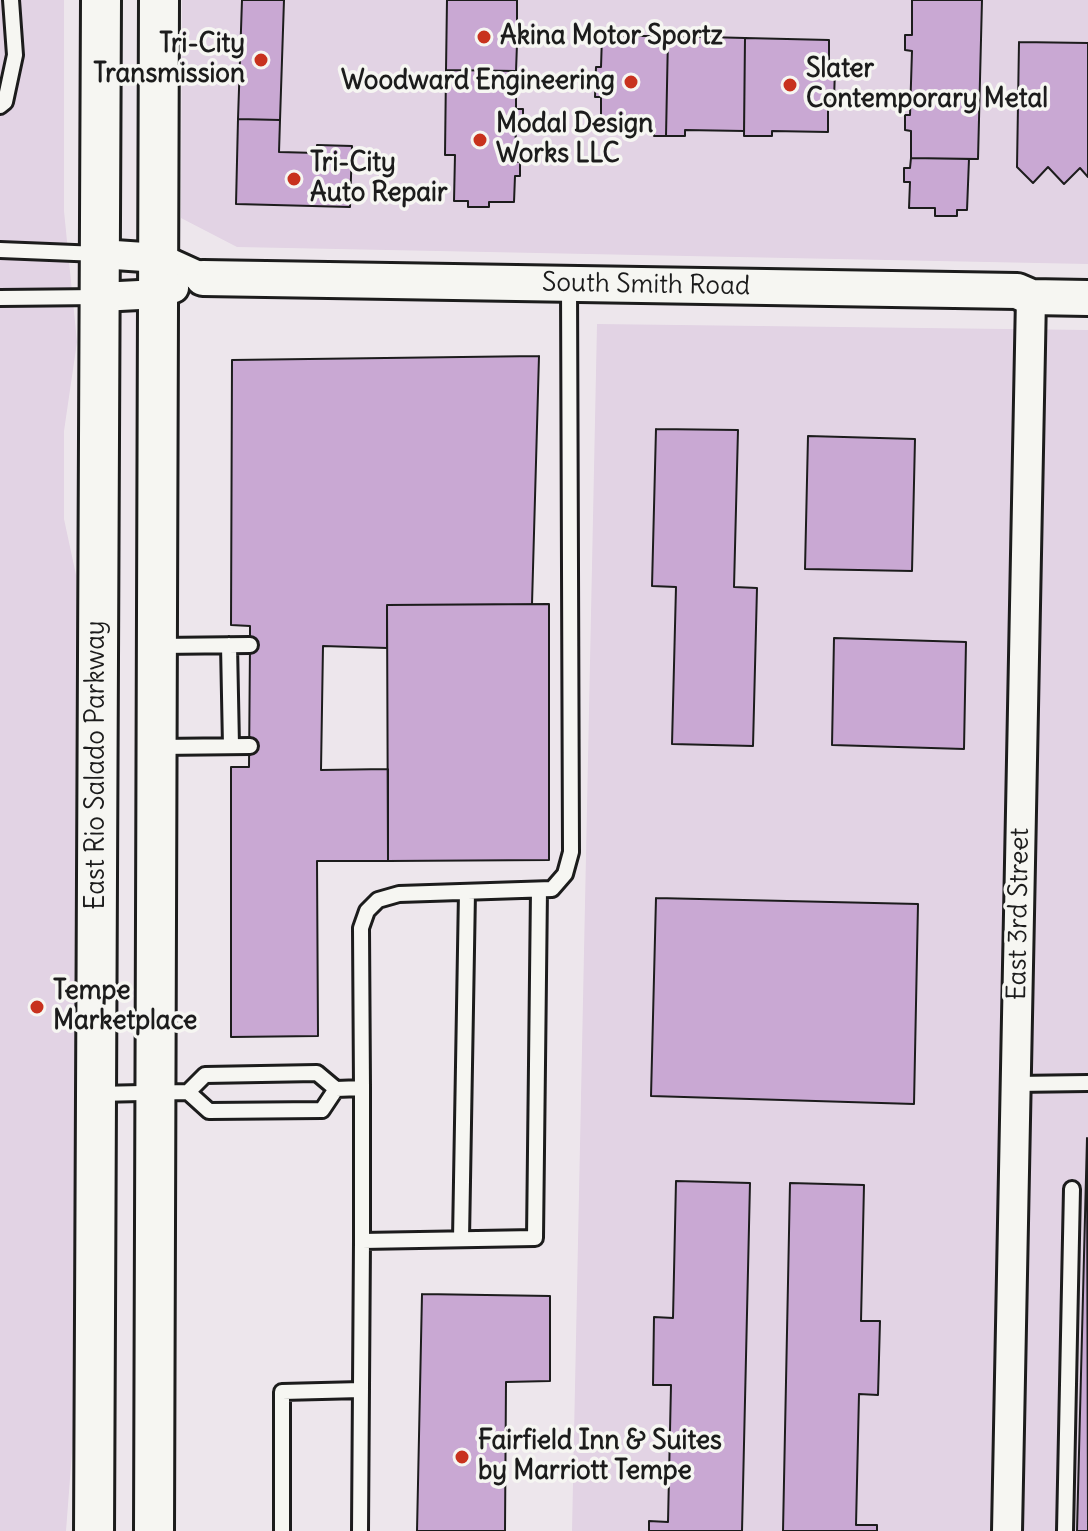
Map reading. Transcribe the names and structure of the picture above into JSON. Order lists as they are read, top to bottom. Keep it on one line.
{"streets":{"main road":["East Rio Salado Parkway"],"street":["South Smith Road","East 3rd Street"]},"crossings":[["South Smith Road","East Rio Salado Parkway"],["South Smith Road","East 3rd Street"]],"places":["Akina Motor Sportz","Tri-City Transmission","Woodward Engineering","Slater Contemporary Metal","Modal Design Works LLC","Tri-City Auto Repair","Tempe Marketplace","Fairfield Inn & Suites by Marriott Tempe"]}
